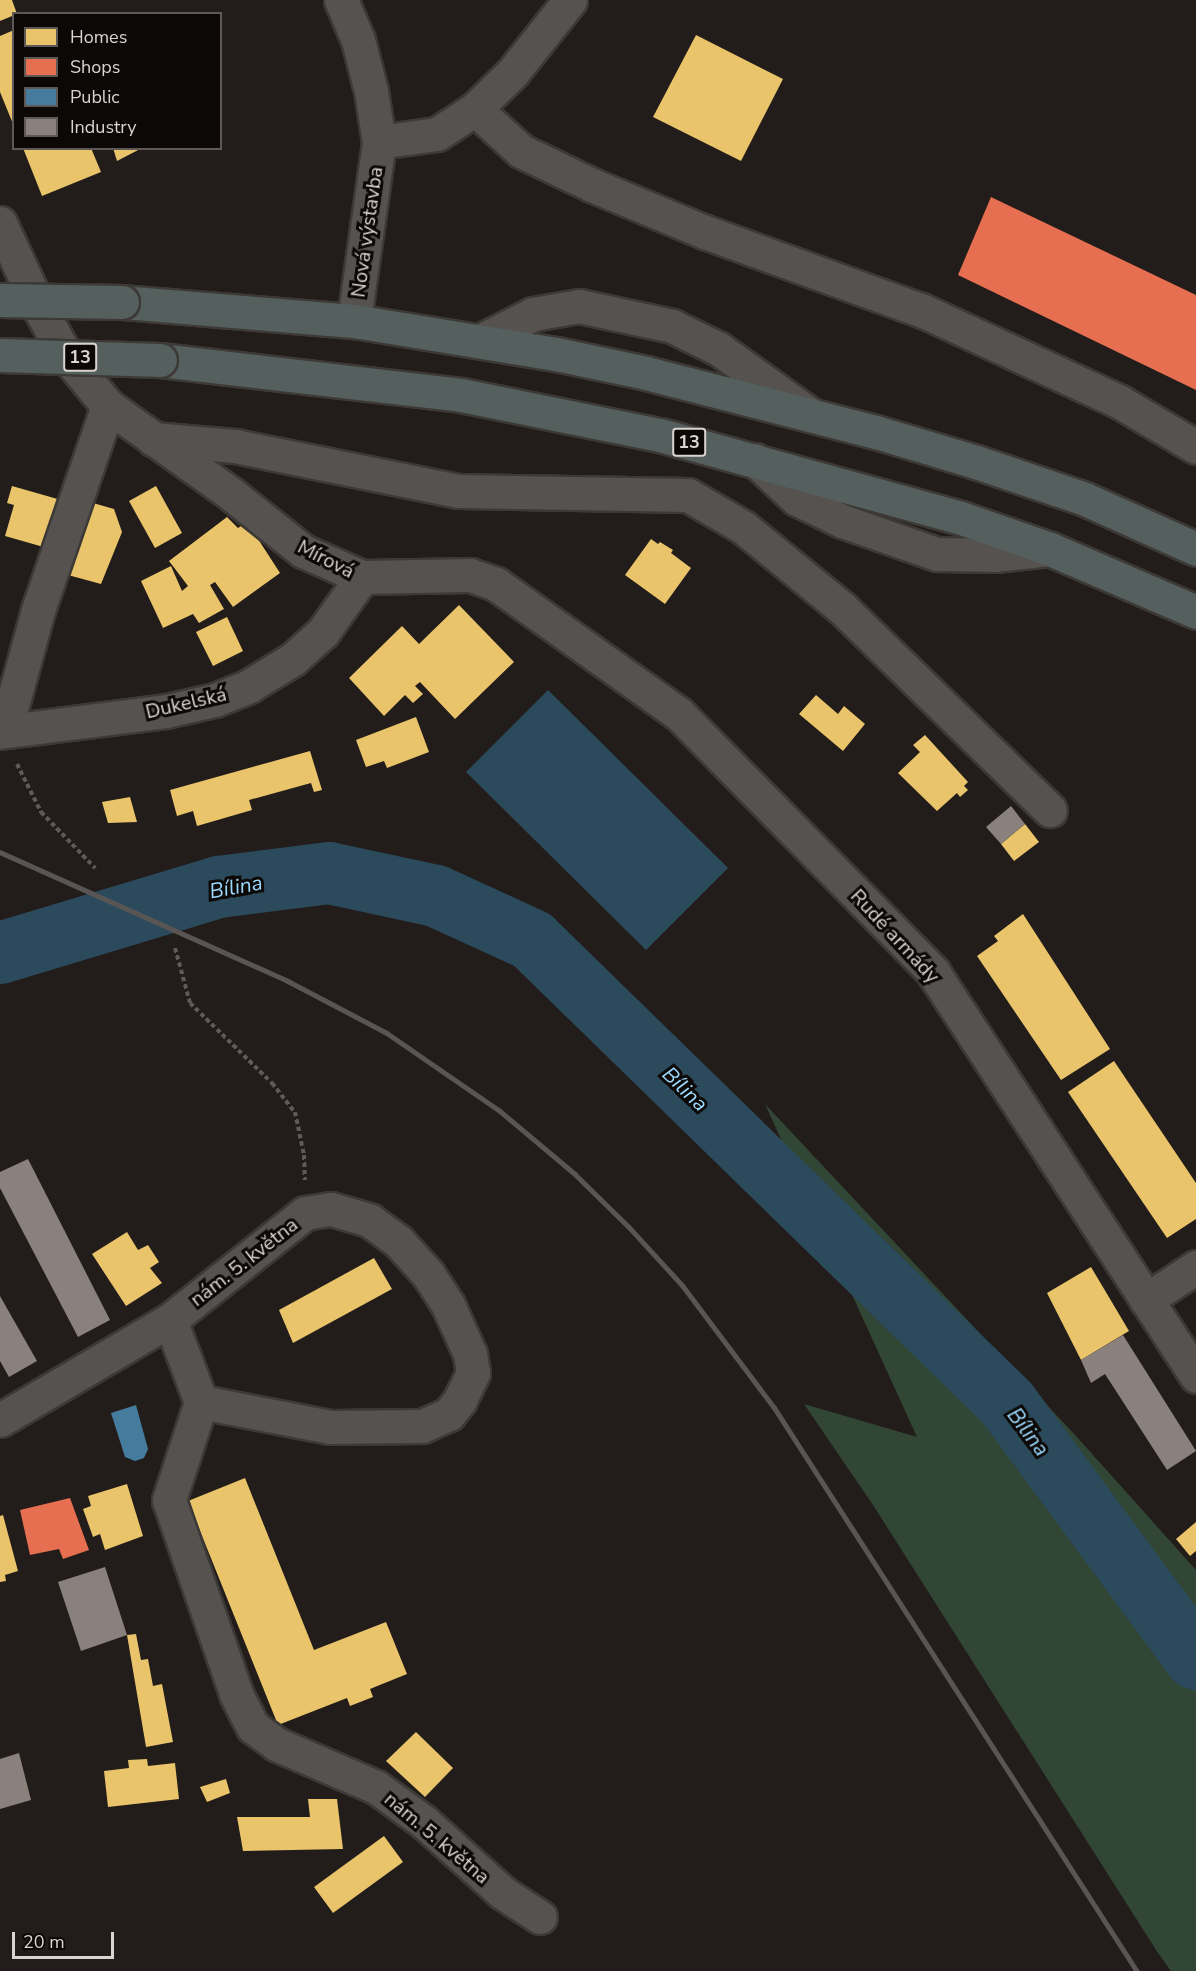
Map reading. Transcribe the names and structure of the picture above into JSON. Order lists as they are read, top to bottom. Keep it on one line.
{"streets":{"highway":["13"],"street":["Nová výstavba","Mírová","Dukelská","Rudé armády","nám. 5. května"]},"crossings":[["Mírová","Dukelská"],["Mírová","Rudé armády"]],"water":["Bílina"],"legend":["Homes","Shops","Public","Industry"],"scale_bar":"20 m"}
